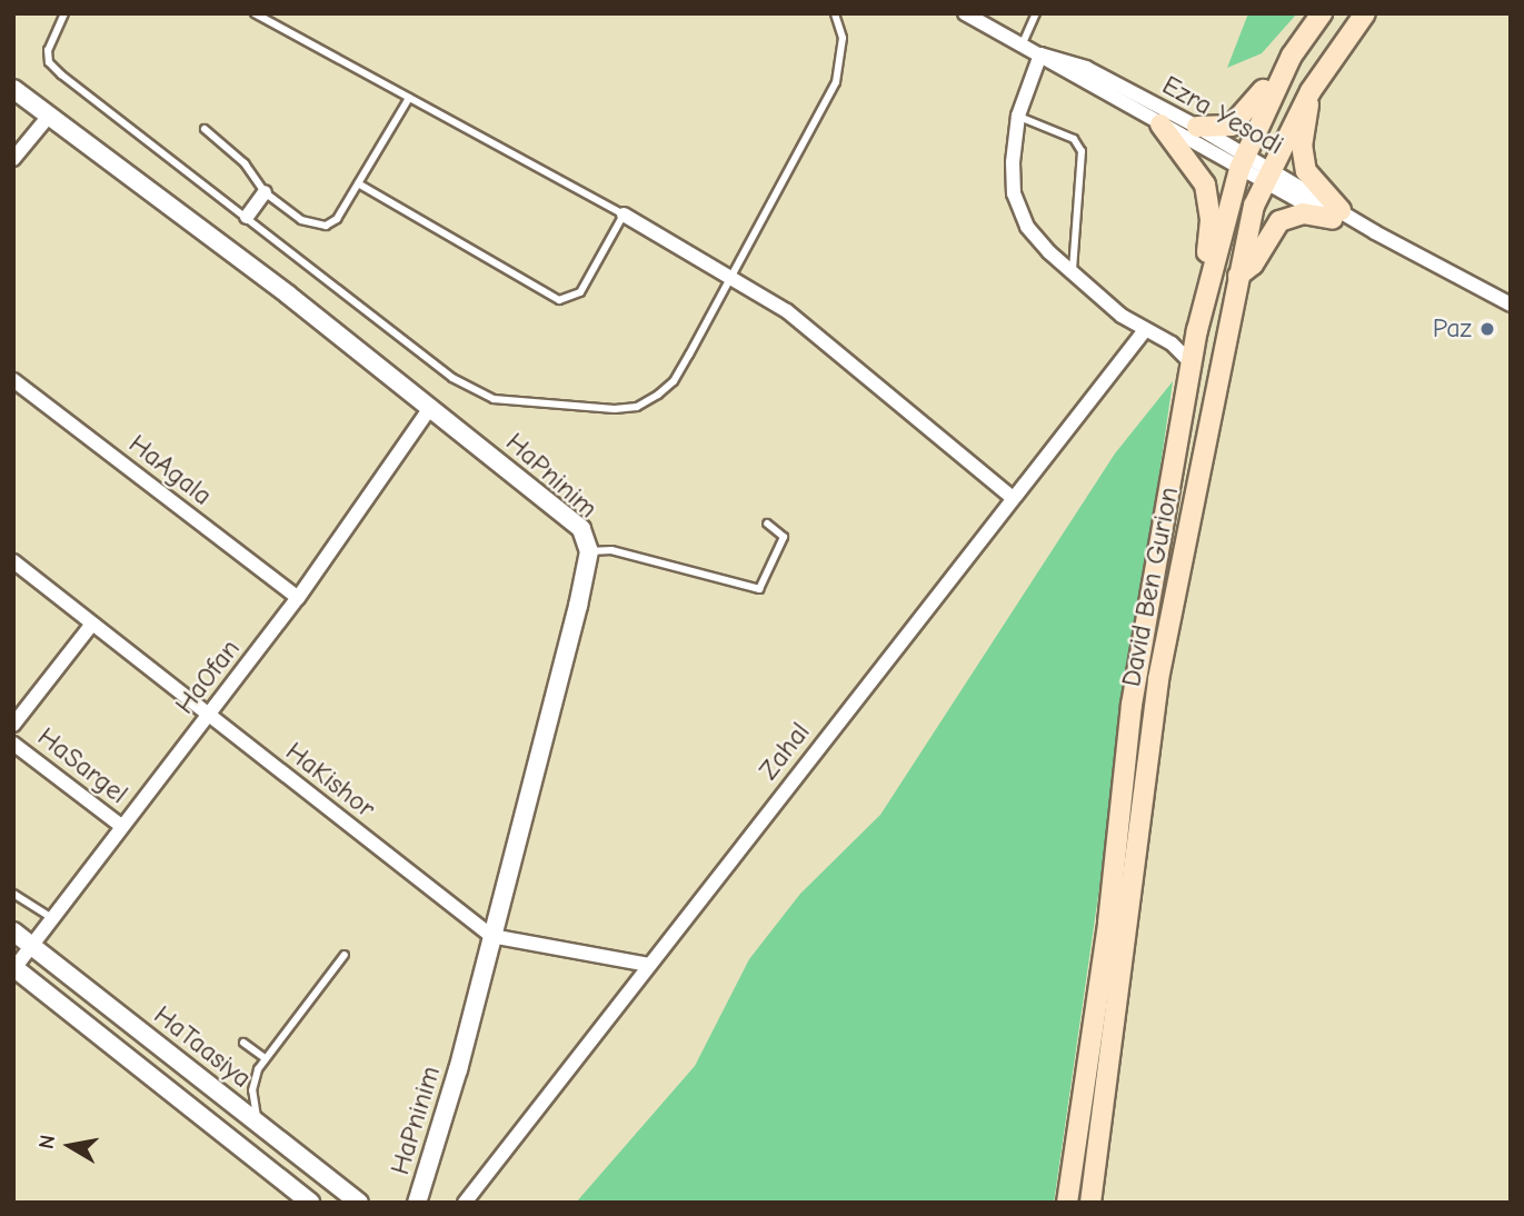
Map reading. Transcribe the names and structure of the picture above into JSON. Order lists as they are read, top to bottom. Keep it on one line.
{"streets":{"main road":["David Ben Gurion"],"street":["Ezra Yesodi","HaAgala","HaPninim","HaOfan","Zahal","HaSargel","HaKishor","HaTaasiya"]},"crossings":[["Ezra Yesodi","David Ben Gurion"],["HaAgala","HaOfan"],["HaPninim","HaOfan"],["HaPninim","HaKishor"],["HaOfan","HaSargel"],["HaOfan","HaKishor"],["HaOfan","HaTaasiya"],["Zahal","HaKishor"]],"places":["Paz"],"north":"left"}
